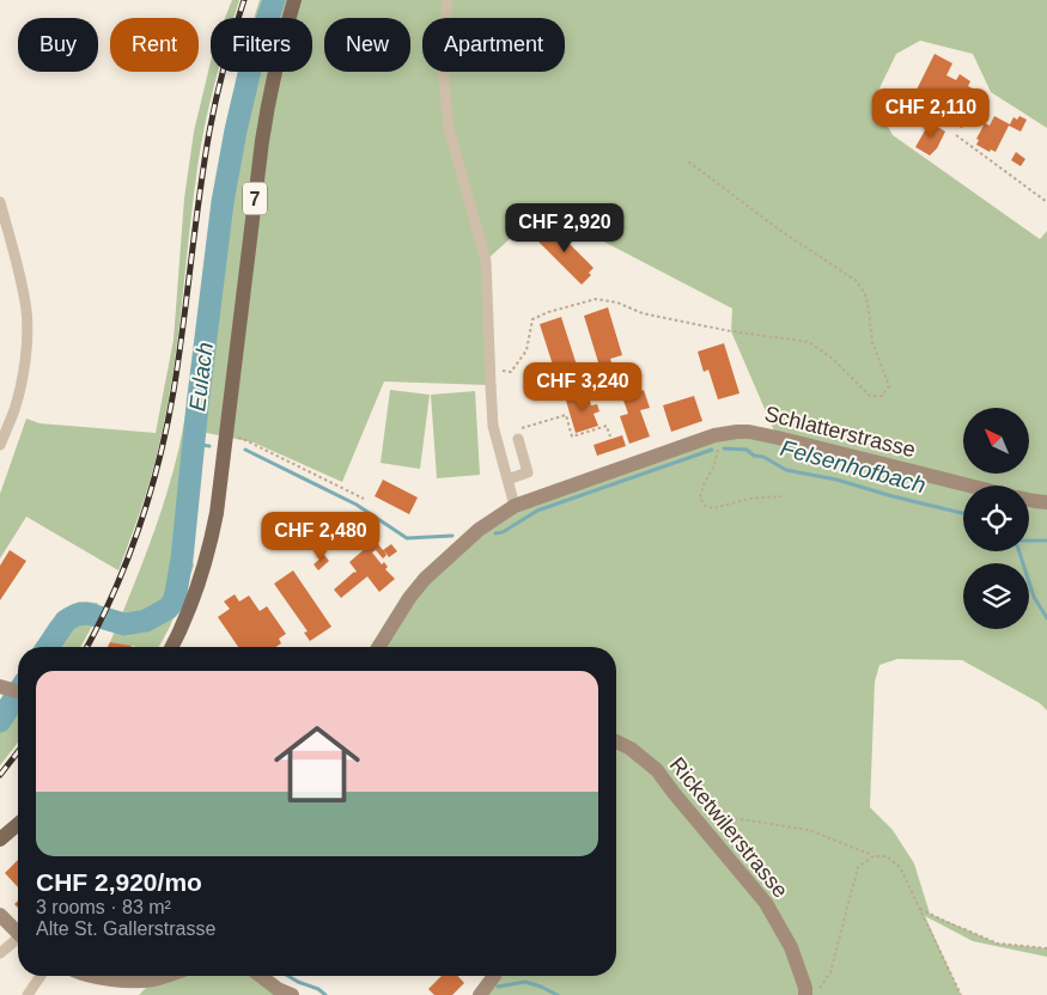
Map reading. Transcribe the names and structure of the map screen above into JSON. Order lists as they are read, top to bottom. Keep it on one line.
{"streets":{"main road":["7"],"street":["Schlatterstrasse","Ricketwilerstrasse"]},"water":["Eulach","Felsenhofbach"],"north":"top left","page":{"chip":["Buy","Rent","Filters","New","Apartment"],"price":["CHF 2,110","CHF 2,920","CHF 3,240","CHF 2,480"],"list":[{"name":"CHF 2,920/mo","note":"3 rooms · 83 m² · Alte St. Gallerstrasse"}]}}
